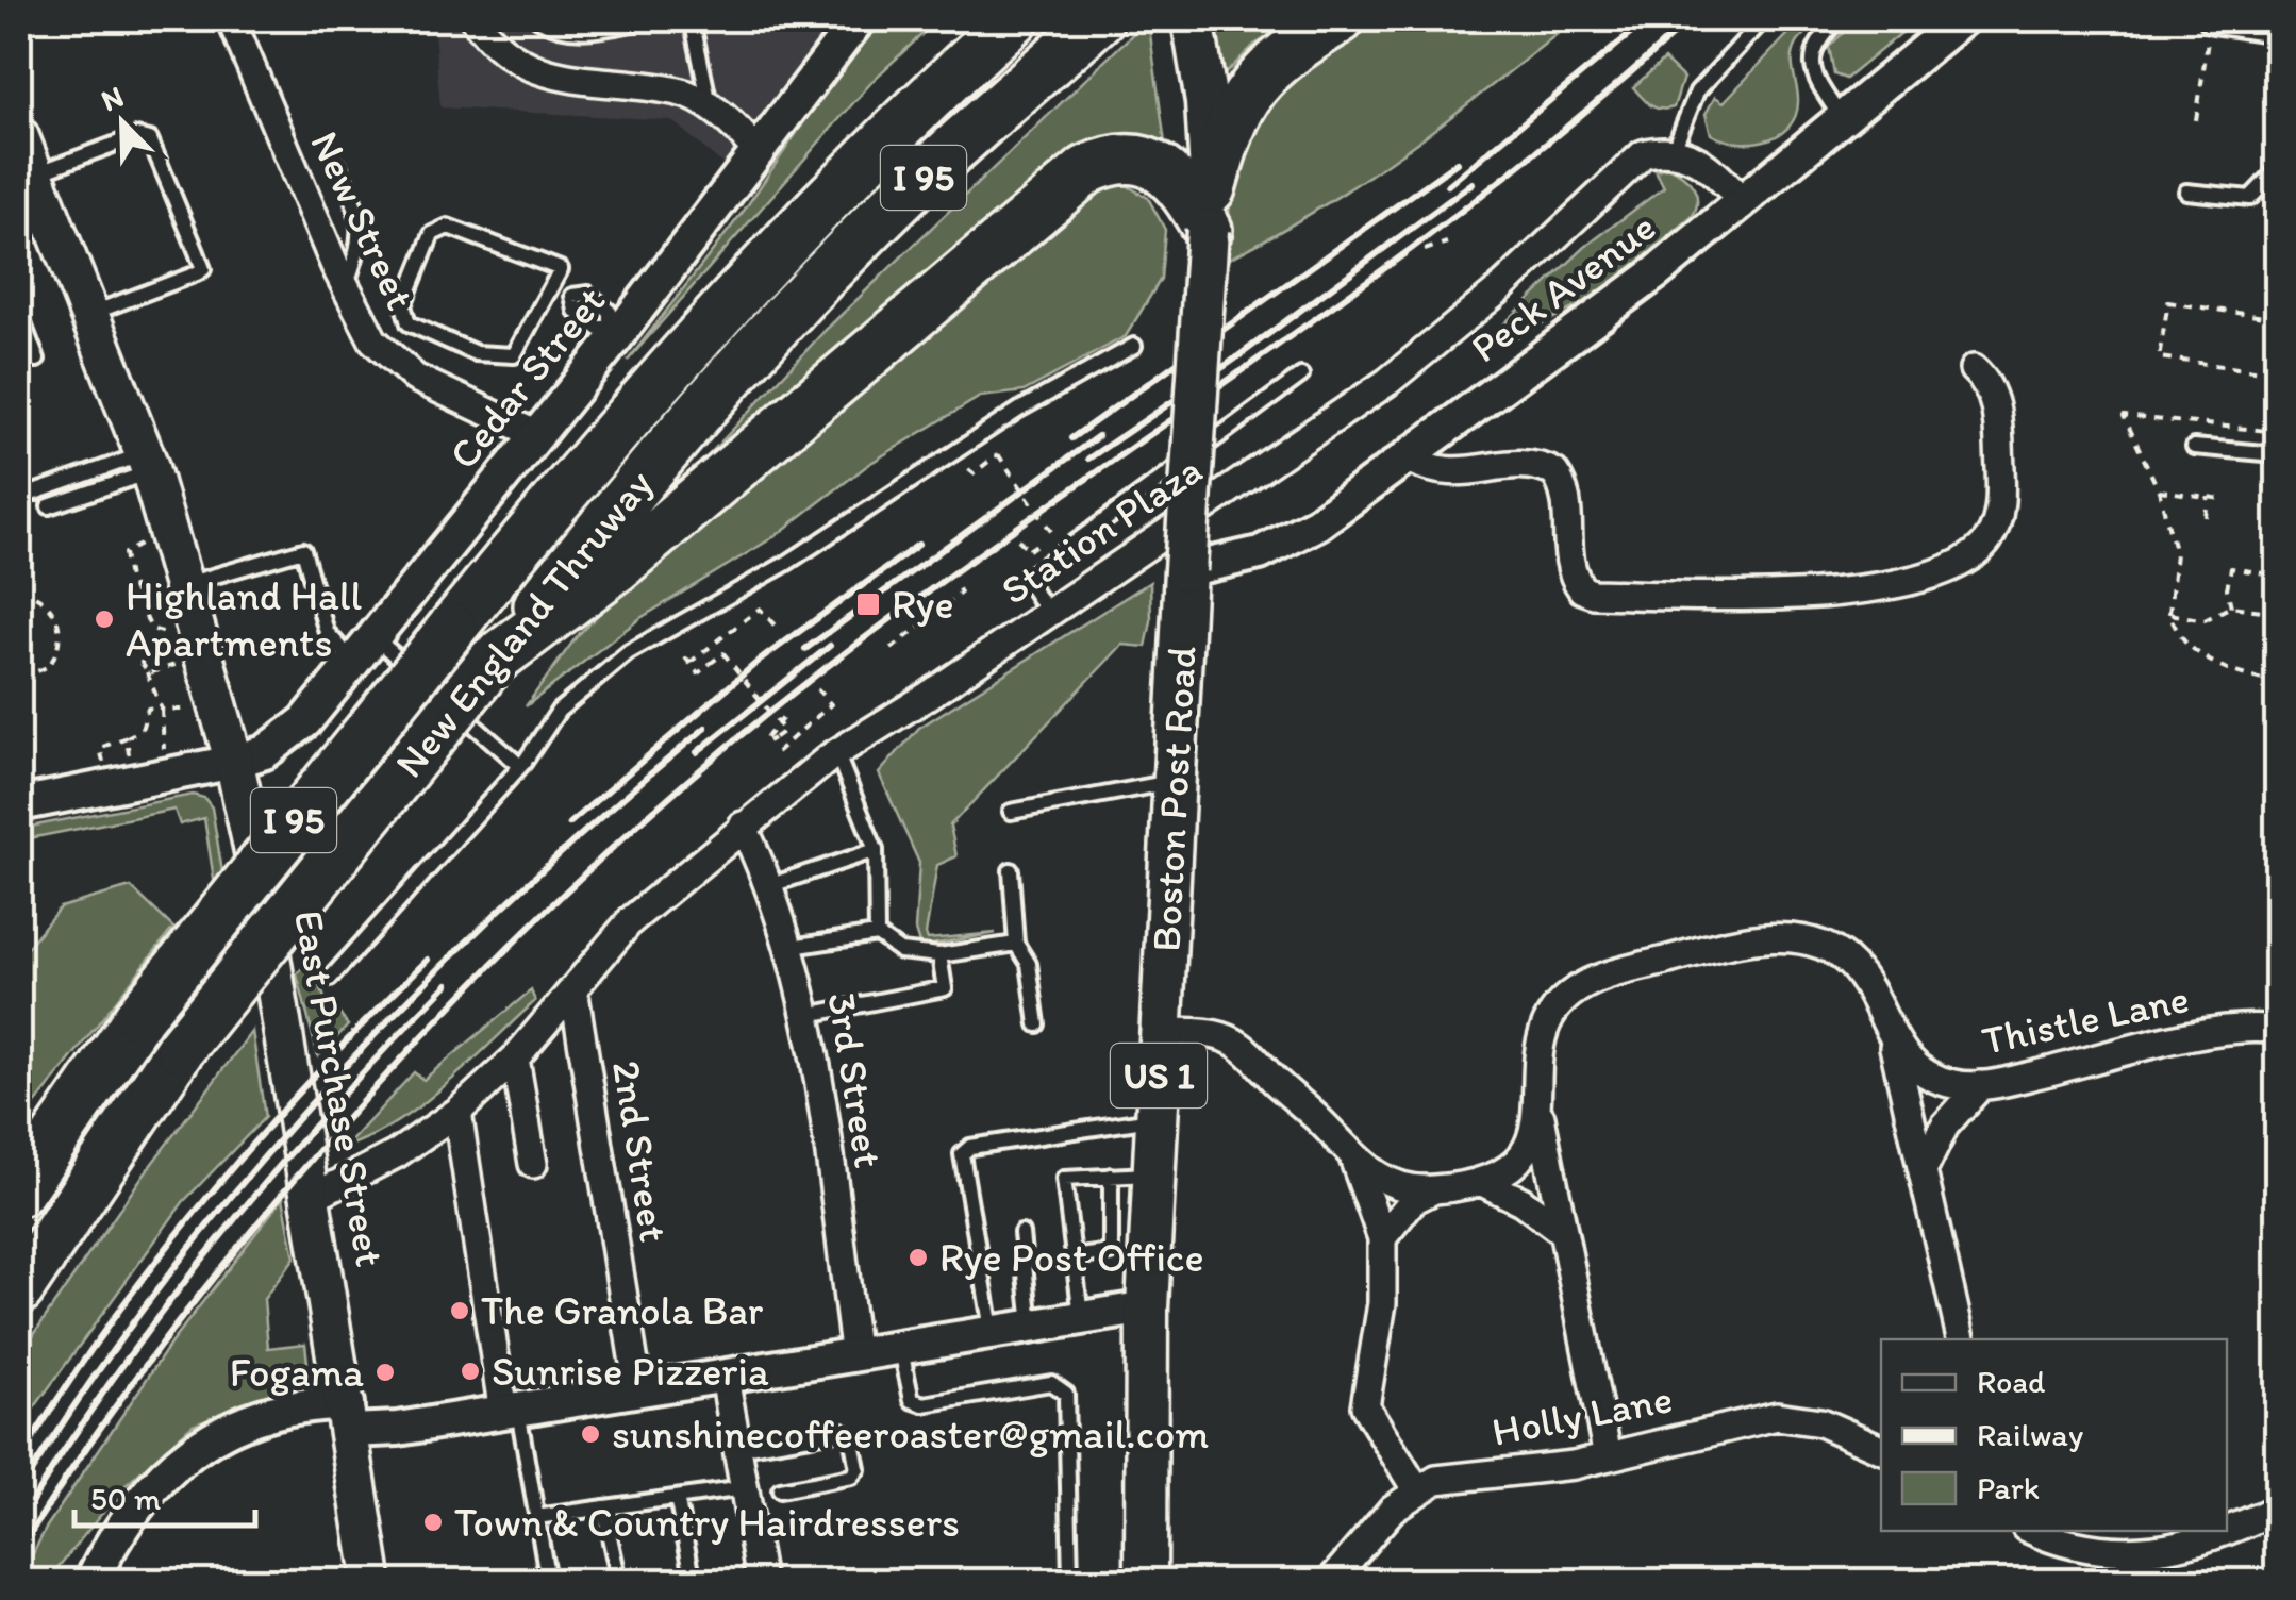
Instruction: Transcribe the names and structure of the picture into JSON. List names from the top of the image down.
{
  "streets": {
    "highway": ["I 95", "New England Thruway"],
    "main road": ["Boston Post Road", "US 1", "East Purchase Street"],
    "street": [
      "New Street",
      "Peck Avenue",
      "Cedar Street",
      "Station Plaza",
      "Thistle Lane",
      "3rd Street",
      "2nd Street",
      "Holly Lane"
    ]
  },
  "crossings": [
    ["New Street", "Cedar Street"],
    ["Peck Avenue", "Boston Post Road"],
    ["Cedar Street", "East Purchase Street"],
    ["Station Plaza", "3rd Street"],
    ["Station Plaza", "East Purchase Street"],
    ["Station Plaza", "2nd Street"],
    ["Boston Post Road", "Thistle Lane"]
  ],
  "places": {
    "transit": ["Rye"],
    "other": [
      "Highland Hall Apartments",
      "Rye Post Office",
      "The Granola Bar",
      "Sunrise Pizzeria",
      "Fogama",
      "sunshinecoffeeroaster@gmail.com",
      "Town & Country Hairdressers"
    ]
  },
  "legend": ["Road", "Railway", "Park"],
  "scale_bar": "50 m",
  "north": "top left"
}
